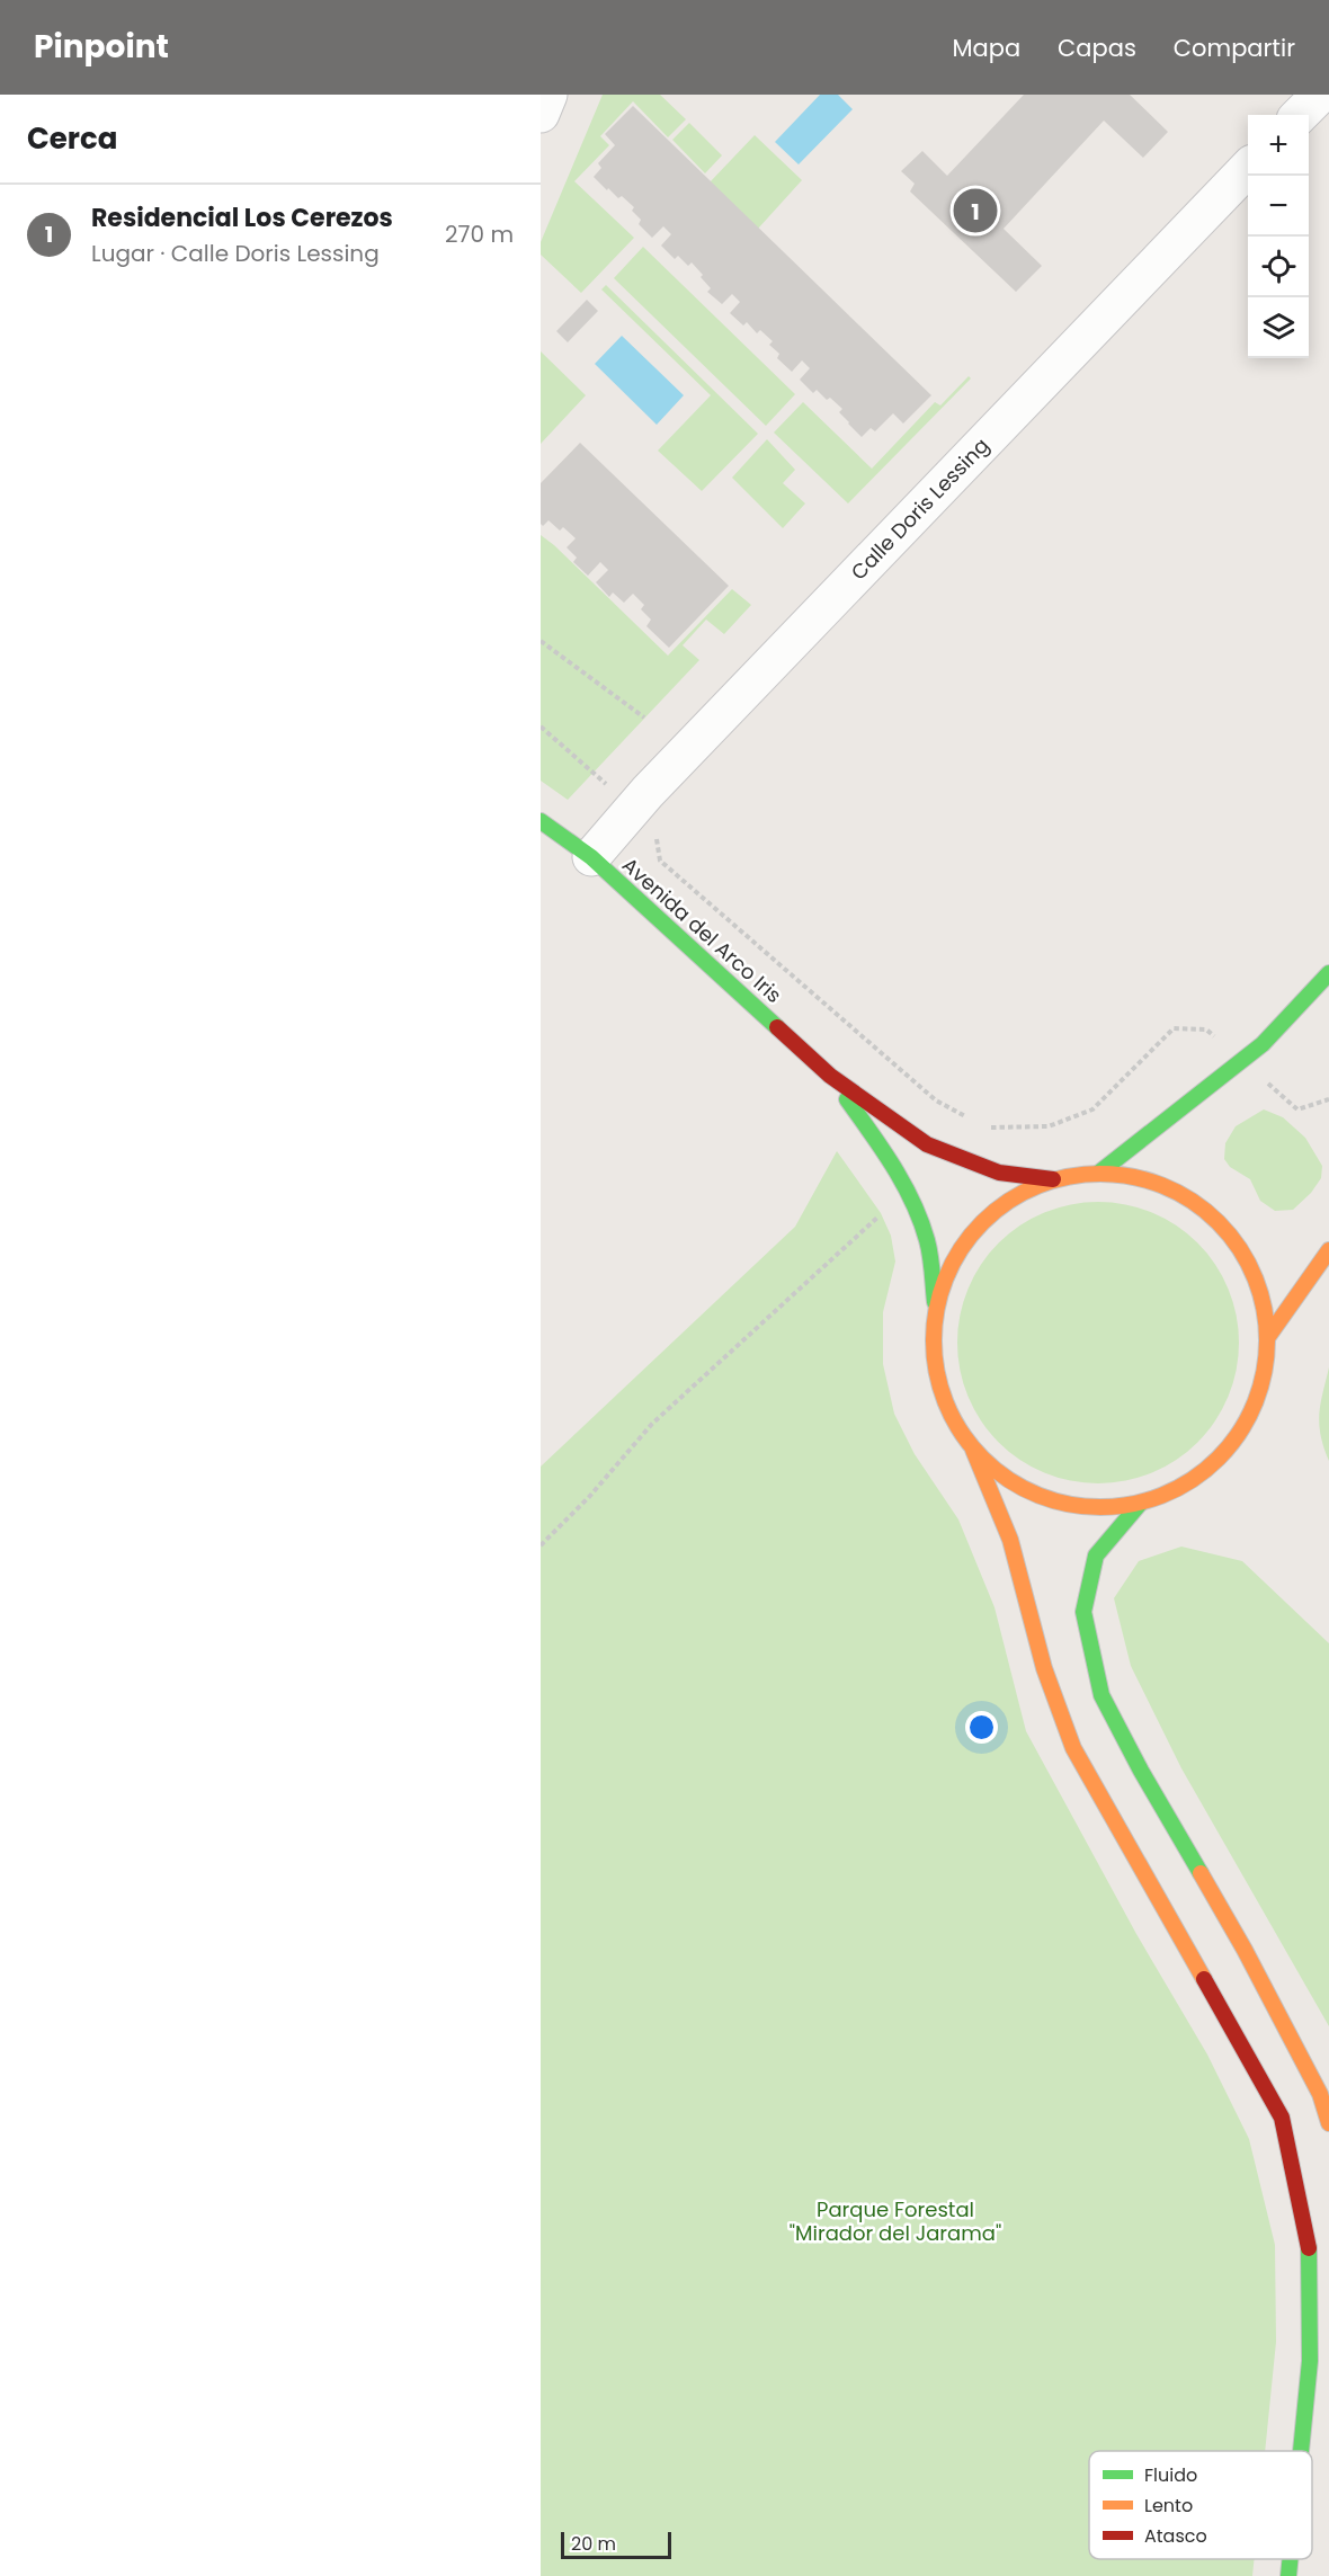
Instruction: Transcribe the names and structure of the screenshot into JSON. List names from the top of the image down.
{
  "streets": {
    "main road": ["Avenida del Arco Iris"],
    "street": ["Calle Doris Lessing"]
  },
  "crossings": [
    ["Calle Doris Lessing", "Avenida del Arco Iris"]
  ],
  "parks": ["Parque Forestal \"Mirador del Jarama\""],
  "legend": ["Fluido", "Lento", "Atasco"],
  "scale_bar": "20 m",
  "page": {
    "header": "Pinpoint",
    "nav": ["Mapa", "Capas", "Compartir"],
    "heading": "Cerca",
    "map_buttons": ["+", "−"],
    "list": [
      {
        "mark": "1",
        "name": "Residencial Los Cerezos",
        "note": "Lugar · Calle Doris Lessing",
        "value": "270 m"
      }
    ],
    "pins": "1",
    "scale": "20 m"
  }
}
